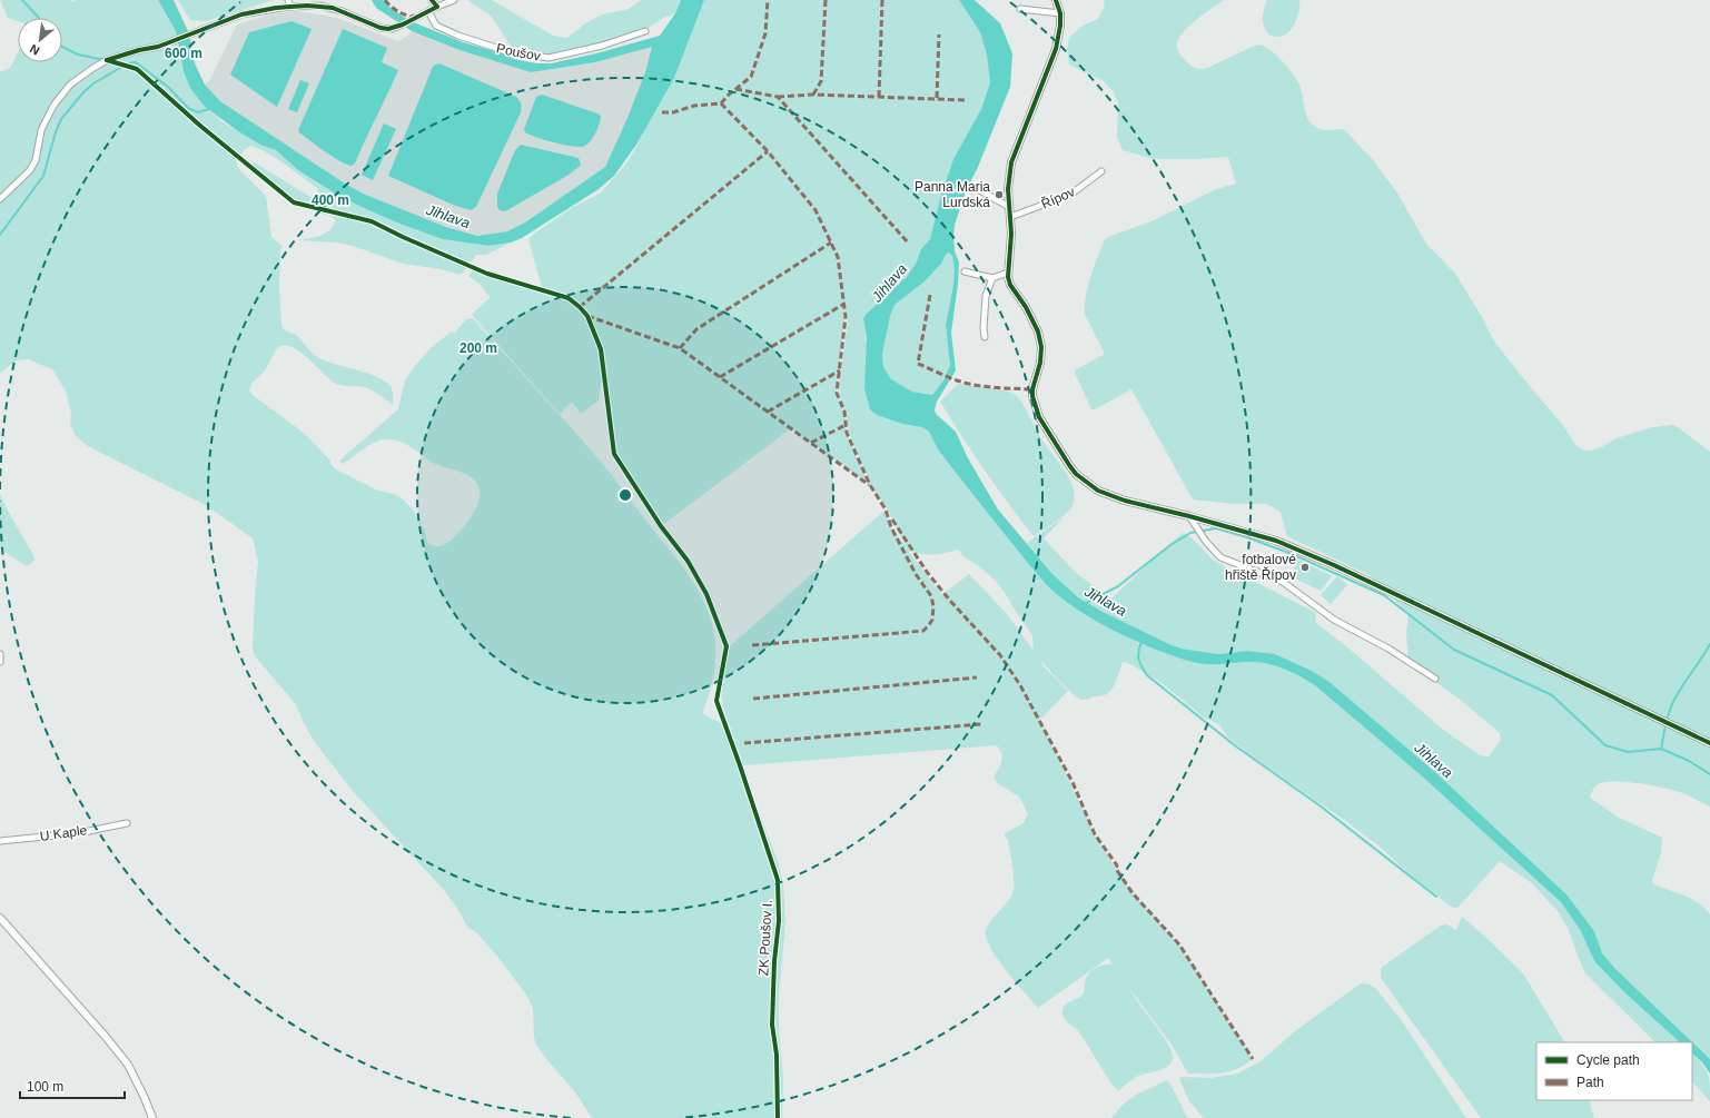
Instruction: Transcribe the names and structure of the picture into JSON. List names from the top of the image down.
{
  "streets": {
    "street": ["Poušov", "Řípov", "U Kaple"],
    "cycle path": ["ZK Poušov I."]
  },
  "water": ["Jihlava"],
  "places": ["Panna Maria Lurdská", "fotbalové hřiště Řípov"],
  "legend": ["Cycle path", "Path"],
  "scale_bar": "100 m",
  "north": "bottom left",
  "rings": ["600 m", "400 m", "200 m"]
}
